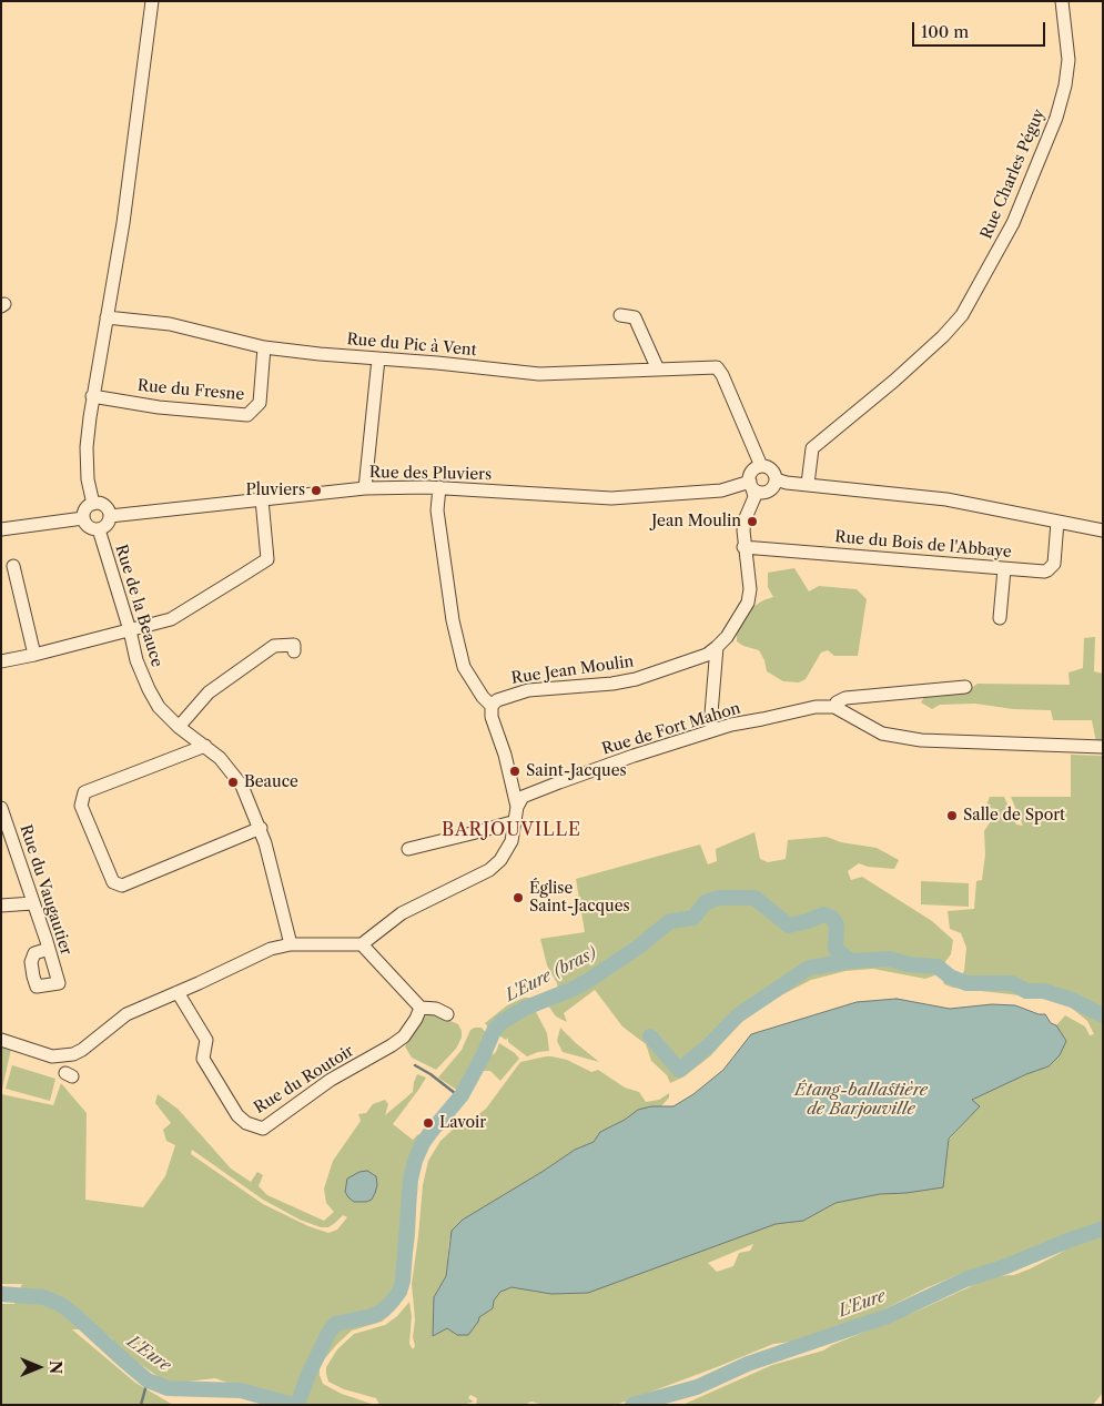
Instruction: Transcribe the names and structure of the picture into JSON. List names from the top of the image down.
{
  "streets": {
    "street": [
      "Rue Charles Péguy",
      "Rue du Pic à Vent",
      "Rue du Fresne",
      "Rue des Pluviers",
      "Rue du Bois de l'Abbaye",
      "Rue de la Beauce",
      "Rue Jean Moulin",
      "Rue de Fort Mahon",
      "Rue du Vaugautier",
      "Rue du Routoir"
    ]
  },
  "crossings": [
    ["Rue du Pic à Vent", "Rue du Fresne"],
    ["Rue du Pic à Vent", "Rue des Pluviers"],
    ["Rue du Pic à Vent", "Rue Jean Moulin"],
    ["Rue des Pluviers", "Rue de la Beauce"],
    ["Rue des Pluviers", "Rue Jean Moulin"],
    ["Rue du Bois de l'Abbaye", "Rue Jean Moulin"]
  ],
  "districts": ["BARJOUVILLE"],
  "water": ["L'Eure (bras)", "Étang-ballastière de Barjouville", "L'Eure"],
  "places": [
    "Pluviers",
    "Jean Moulin",
    "Saint-Jacques",
    "Beauce",
    "Salle de Sport",
    "Église Saint-Jacques",
    "Lavoir"
  ],
  "scale_bar": "100 m",
  "north": "right"
}
